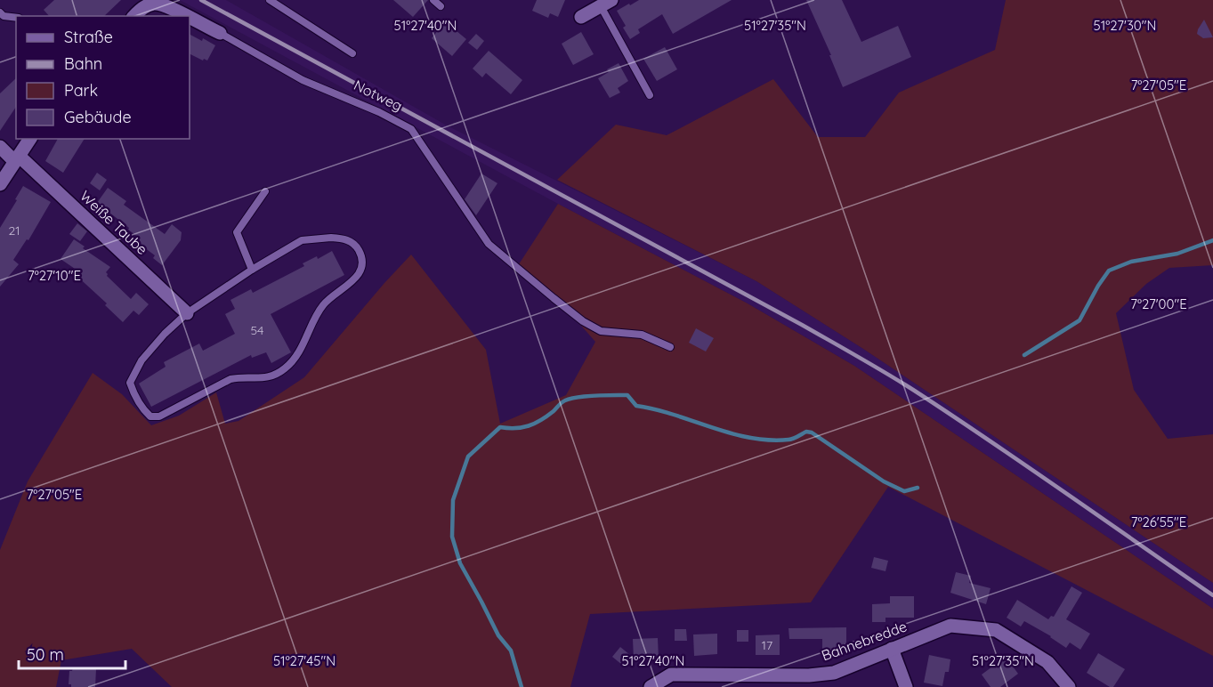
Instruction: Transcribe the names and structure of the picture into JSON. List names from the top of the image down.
{
  "streets": {
    "street": ["Notweg", "Weiße Taube", "Bahnebredde"]
  },
  "house_numbers": ["21", "54", "17"],
  "legend": [
    "Straße",
    "Bahn",
    "Park",
    "Gebäude"
  ],
  "scale_bar": "50 m",
  "coordinates": [
    "51°27'30\"N",
    "51°27'40\"N",
    "51°27'35\"N",
    "7°27'05\"E",
    "7°27'10\"E",
    "7°27'00\"E",
    "7°26'55\"E",
    "51°27'45\"N"
  ]
}
